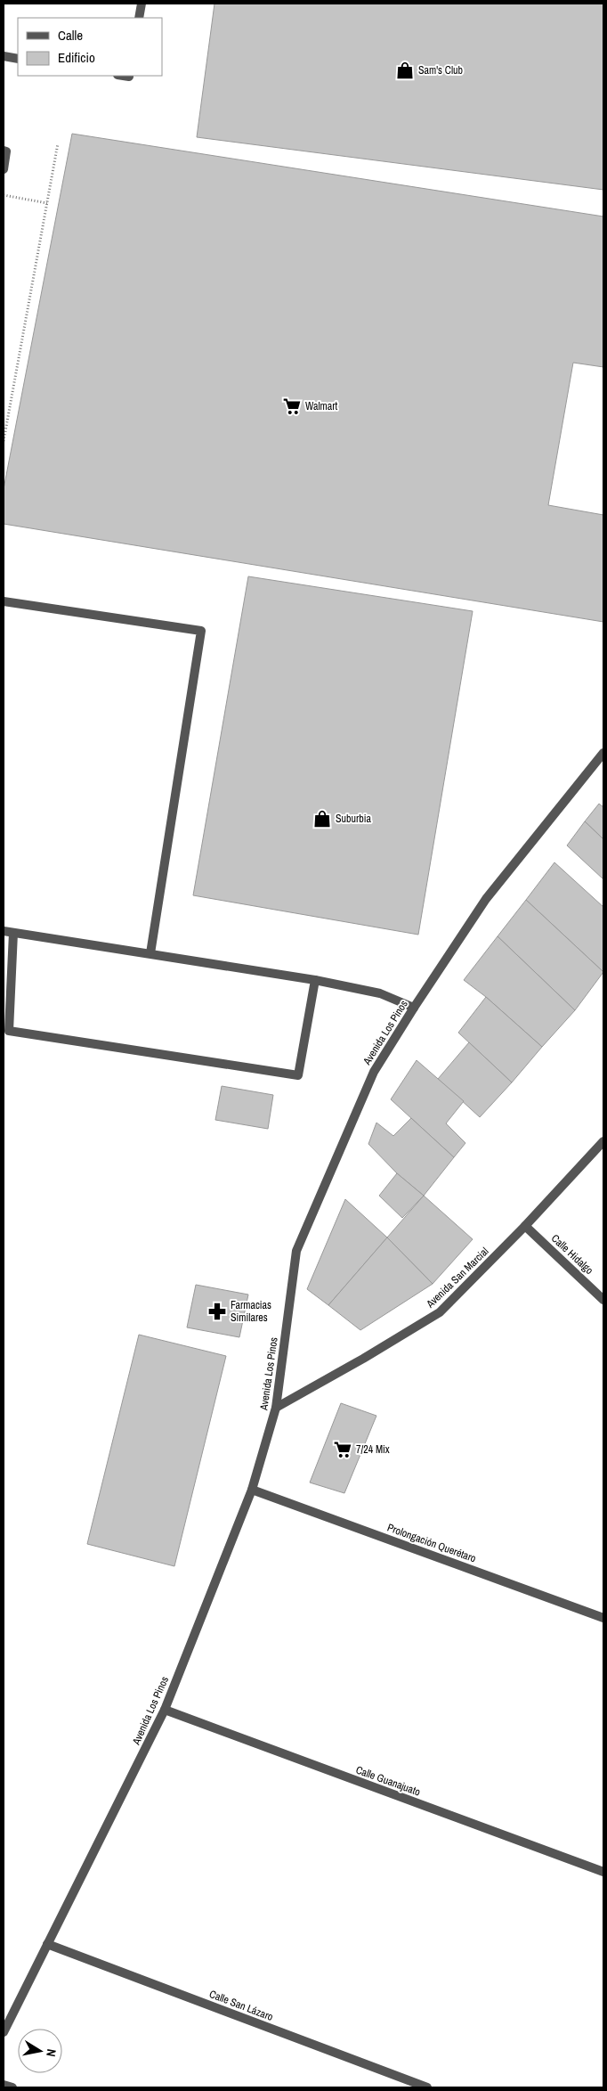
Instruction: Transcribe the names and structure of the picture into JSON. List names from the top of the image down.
{
  "streets": {
    "street": [
      "Avenida Los Pinos",
      "Calle Hidalgo",
      "Avenida San Marcial",
      "Prolongación Querétaro",
      "Calle Guanajuato",
      "Calle San Lázaro"
    ]
  },
  "crossings": [
    ["Avenida Los Pinos", "Avenida San Marcial"],
    ["Avenida Los Pinos", "Prolongación Querétaro"],
    ["Avenida Los Pinos", "Calle Guanajuato"],
    ["Avenida Los Pinos", "Calle San Lázaro"],
    ["Calle Hidalgo", "Avenida San Marcial"]
  ],
  "places": {
    "shop": ["Sam's Club", "Suburbia"],
    "supermarket": ["Walmart", "7/24 Mix"],
    "pharmacy": ["Farmacias Similares"]
  },
  "legend": ["Calle", "Edificio"],
  "north": "right"
}
